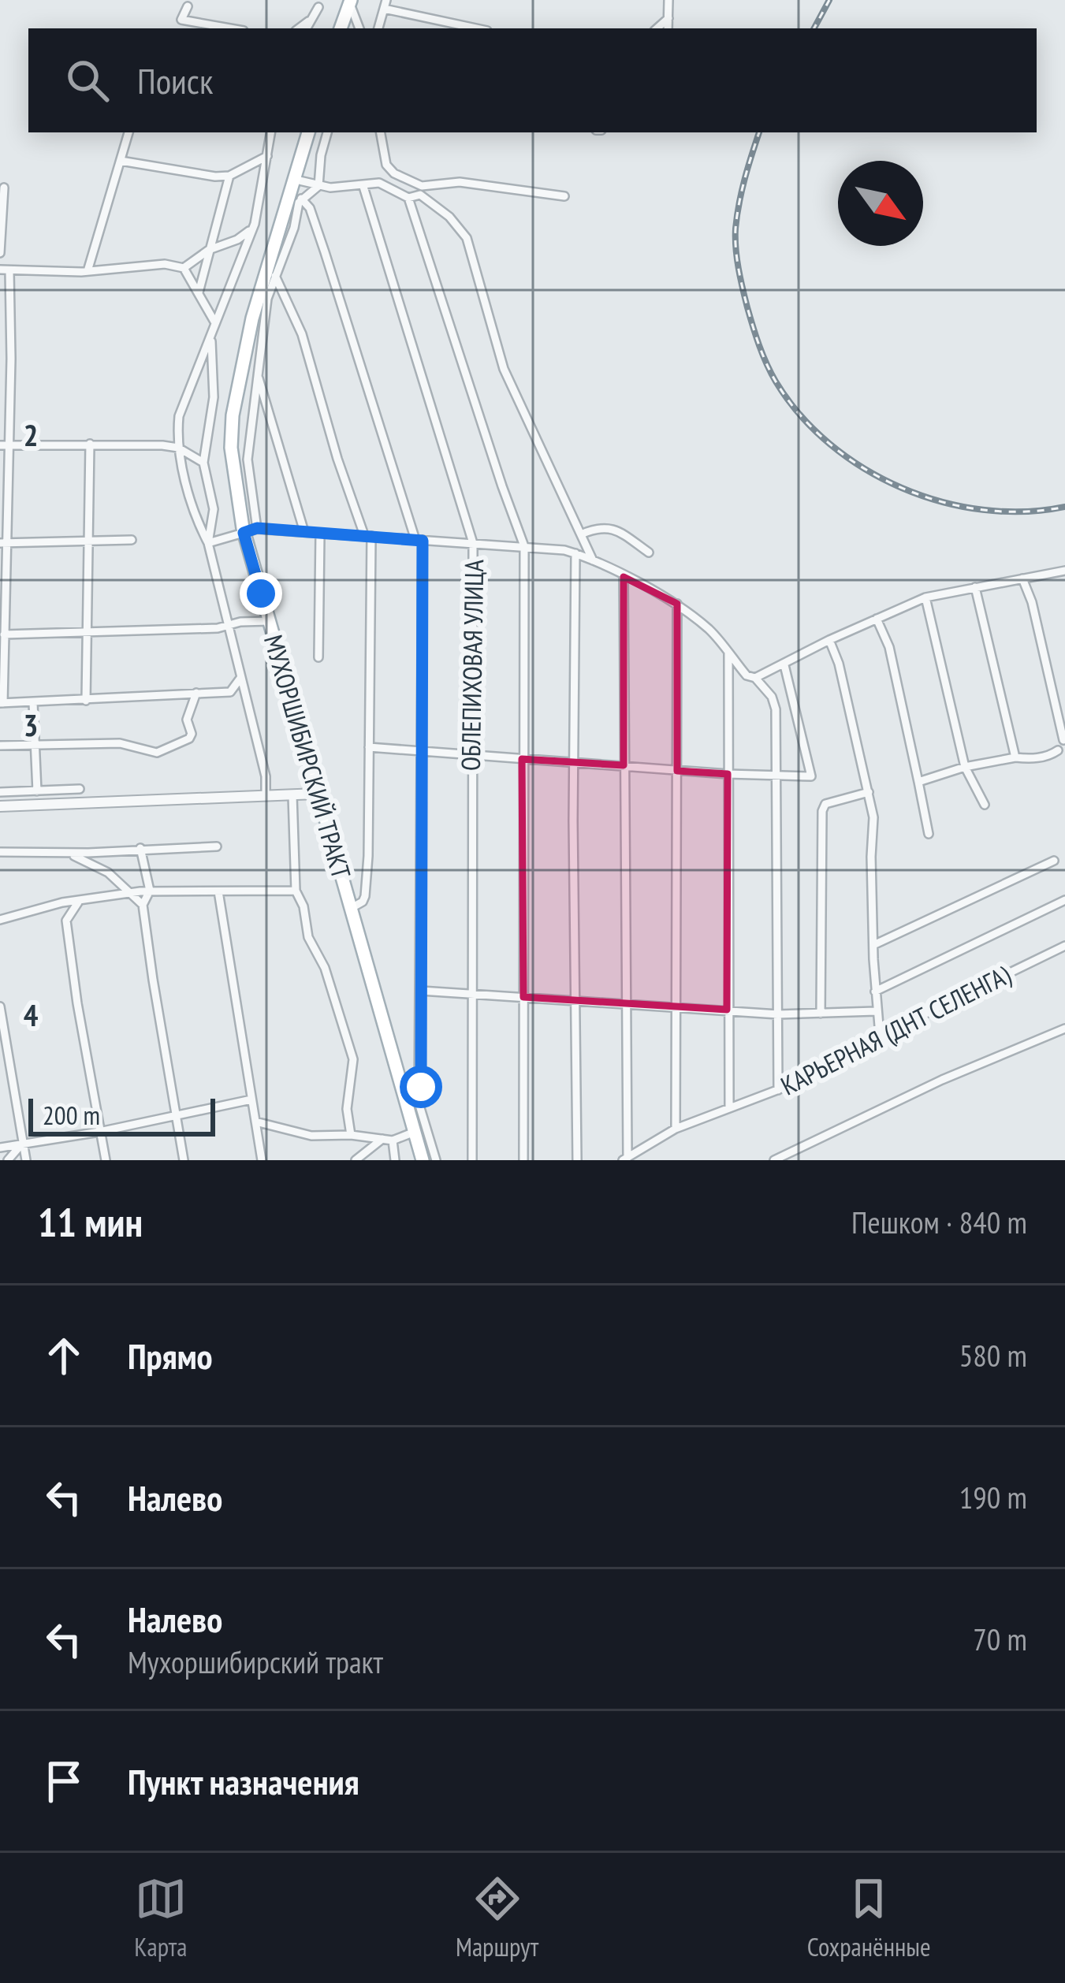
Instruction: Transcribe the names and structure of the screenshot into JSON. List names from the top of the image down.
{
  "streets": {
    "main road": ["МУХОРШИБИРСКИЙ ТРАКТ"],
    "street": ["ОБЛЕПИХОВАЯ УЛИЦА", "КАРЬЕРНАЯ (ДНТ СЕЛЕНГА)"]
  },
  "scale_bar": "200 m",
  "north": "bottom right",
  "page": {
    "search": "Поиск",
    "scale": "200 m",
    "heading": ["11 мин", "Пешком · 840 m"],
    "list": [
      ["Прямо", "580 m"],
      ["Налево", "190 m"],
      ["Налево", "Мухоршибирский тракт", "70 m"],
      "Пункт назначения"
    ],
    "nav": ["Карта", "Маршрут", "Сохранённые"]
  },
  "grid": {
    "rows": ["2", "3", "4"]
  }
}
